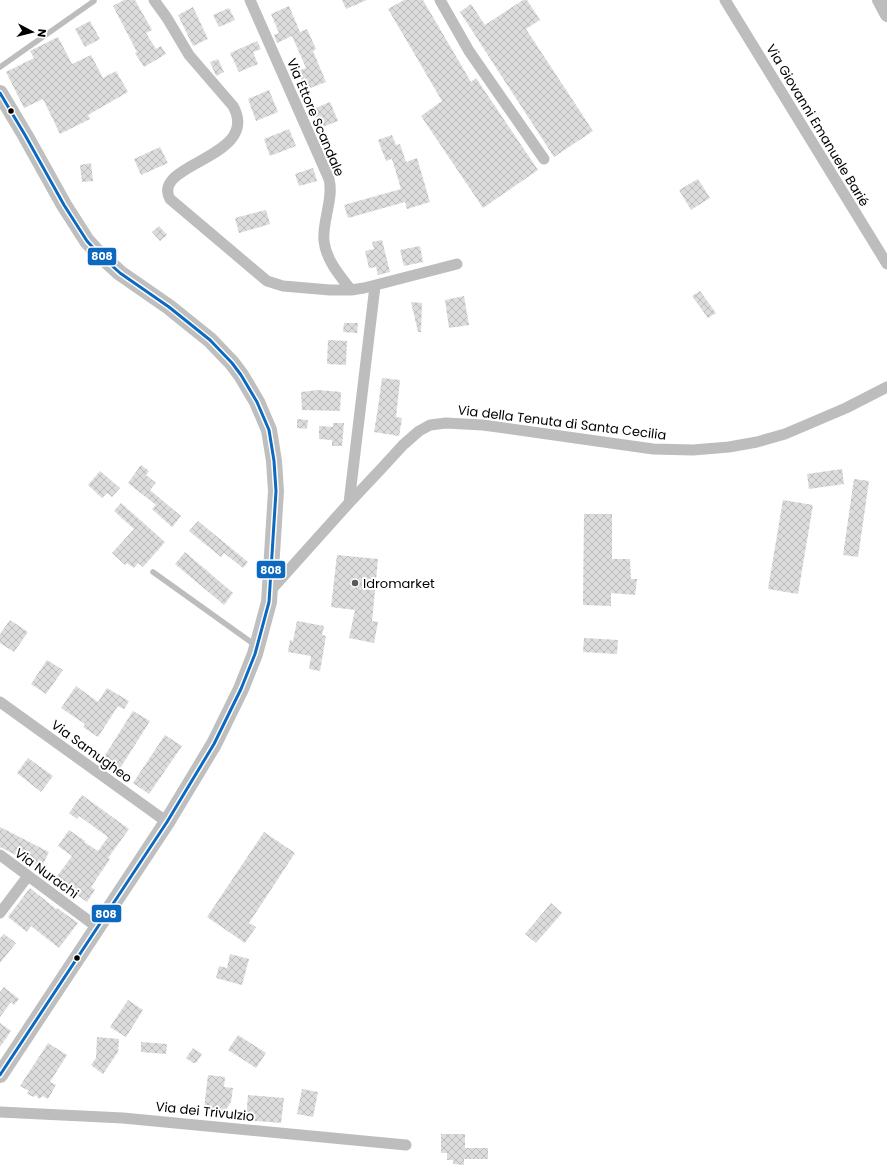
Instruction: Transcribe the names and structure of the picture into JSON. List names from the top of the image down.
{
  "streets": {
    "street": [
      "Via Ettore Scandale",
      "Via Giovanni Emanuele Barié",
      "Via della Tenuta di Santa Cecilia",
      "Via Samugheo",
      "Via Nurachi",
      "Via dei Trivulzio"
    ]
  },
  "places": ["Idromarket"],
  "lines": ["transit line 808"],
  "north": "right"
}
